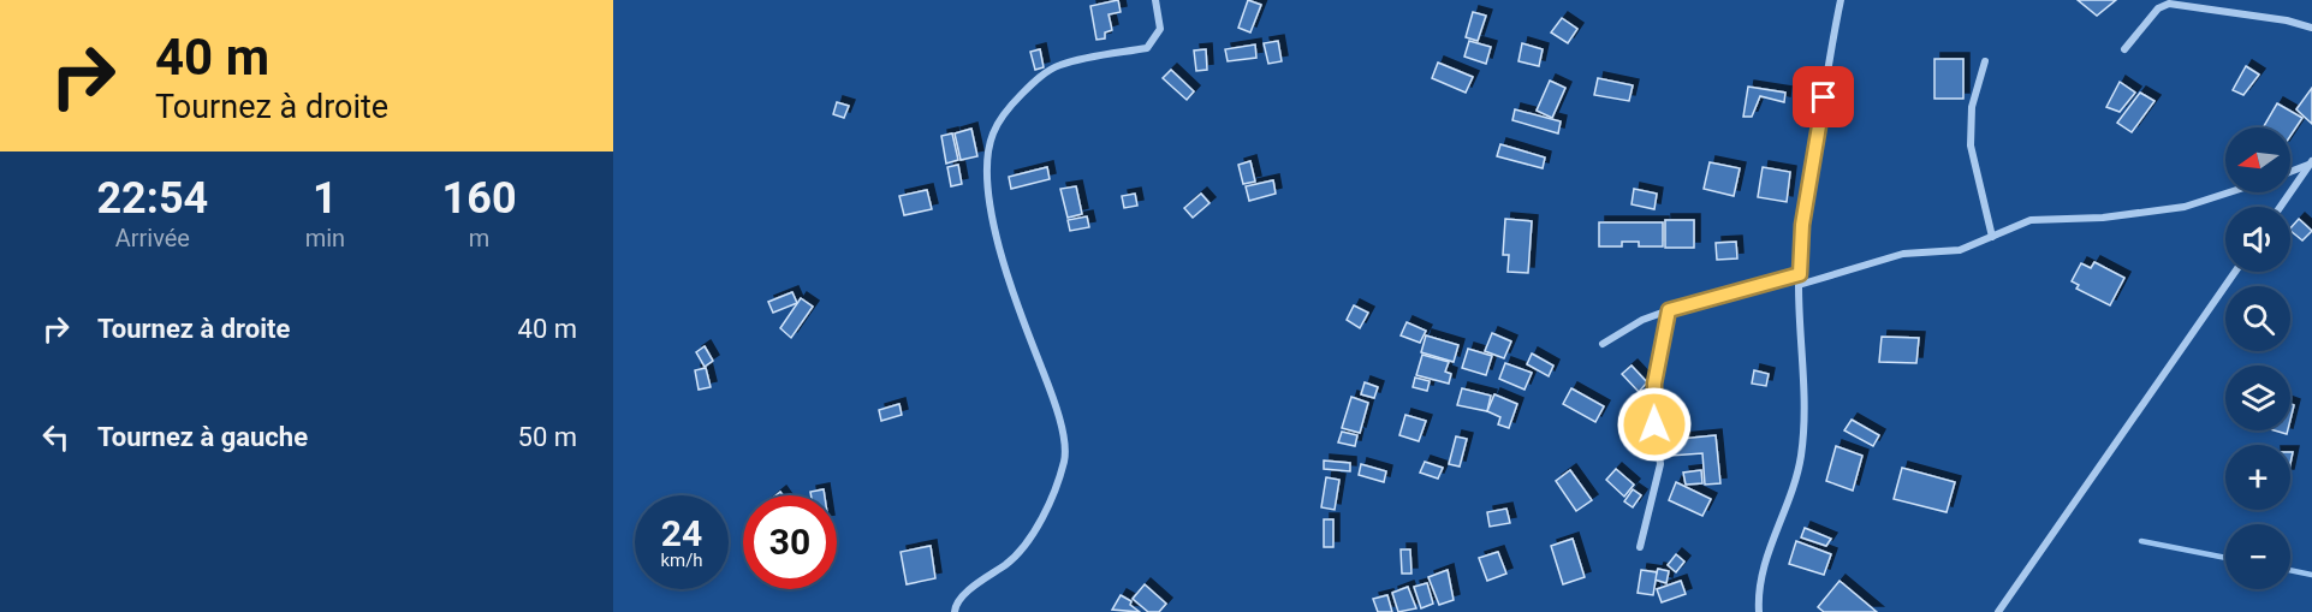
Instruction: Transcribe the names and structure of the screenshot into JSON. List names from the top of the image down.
{
  "north": "left",
  "page": {
    "turn": ["40 m", "Tournez à droite"],
    "map_buttons": ["+", "−"],
    "eta": [
      "22:54",
      "Arrivée",
      "1",
      "min",
      "160",
      "m"
    ],
    "list": [
      {
        "name": "Tournez à droite",
        "value": "40 m"
      },
      {
        "name": "Tournez à gauche",
        "value": "50 m"
      }
    ],
    "speed": "24 km/h",
    "limit": "30"
  }
}
